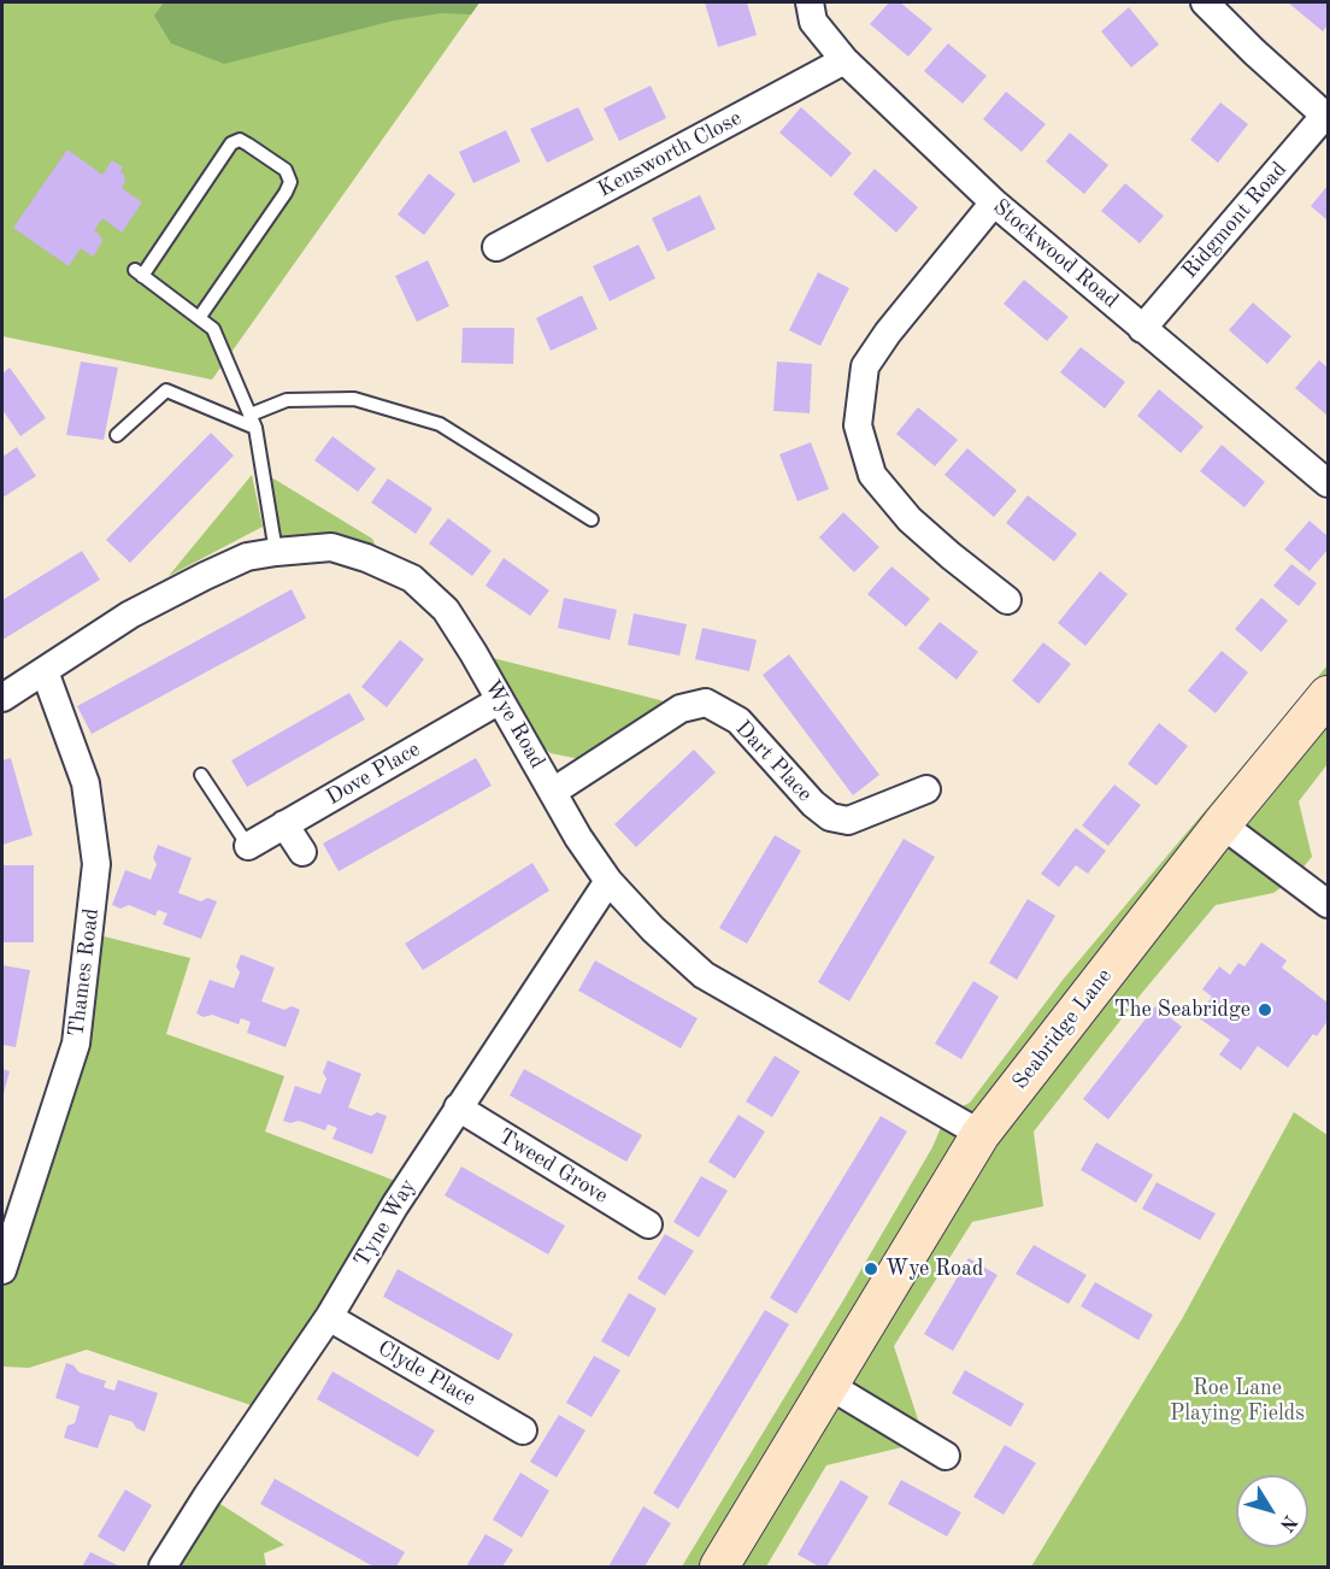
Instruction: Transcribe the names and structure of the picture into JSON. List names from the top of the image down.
{
  "streets": {
    "street": [
      "Kensworth Close",
      "Ridgmont Road",
      "Stockwood Road",
      "Wye Road",
      "Dart Place",
      "Dove Place",
      "Thames Road",
      "Seabridge Lane",
      "Tweed Grove",
      "Tyne Way",
      "Clyde Place"
    ]
  },
  "crossings": [
    ["Kensworth Close", "Stockwood Road"],
    ["Ridgmont Road", "Stockwood Road"],
    ["Wye Road", "Dart Place"],
    ["Wye Road", "Dove Place"],
    ["Wye Road", "Thames Road"],
    ["Wye Road", "Seabridge Lane"],
    ["Wye Road", "Tyne Way"],
    ["Tweed Grove", "Tyne Way"],
    ["Tyne Way", "Clyde Place"]
  ],
  "parks": ["Roe Lane Playing Fields"],
  "places": ["The Seabridge", "Wye Road"],
  "north": "bottom right"
}
